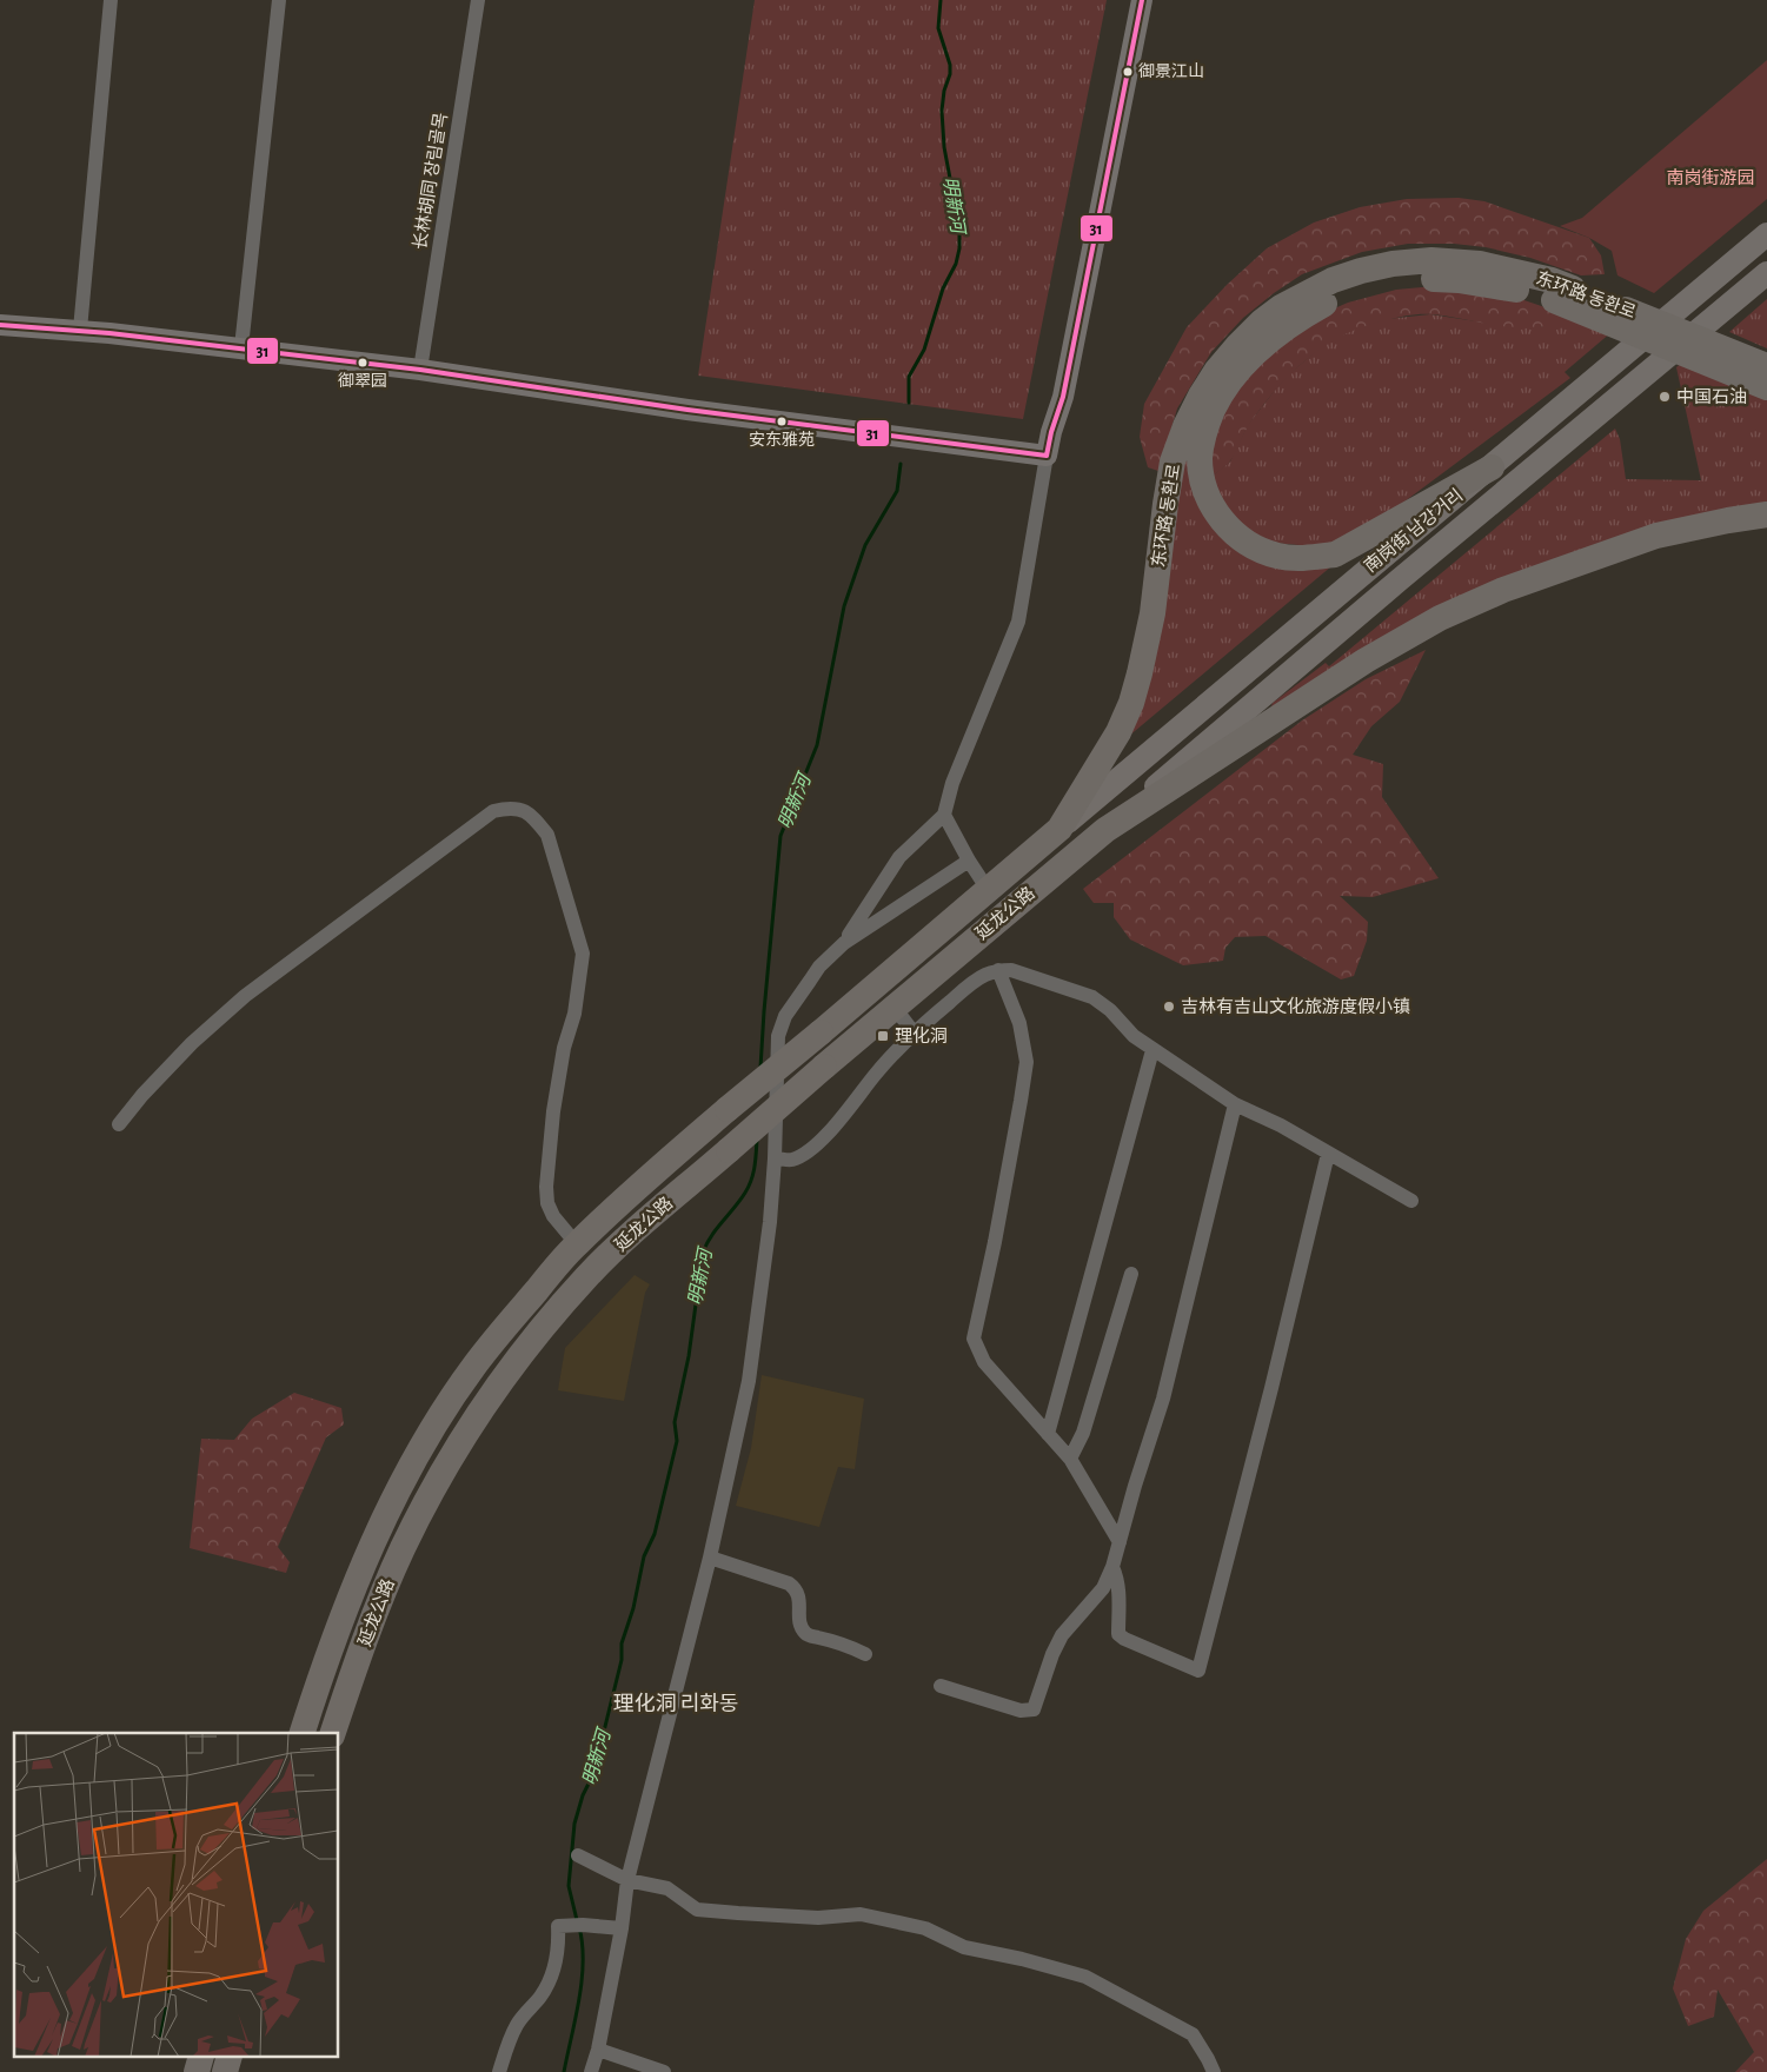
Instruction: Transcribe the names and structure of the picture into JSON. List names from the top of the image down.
{
  "streets": {
    "highway": ["东环路 동환로", "延龙公路"],
    "main road": ["南岗街 남강거리"],
    "street": ["长林胡同 장림골목"]
  },
  "crossings": [
    ["东环路 동환로", "南岗街 남강거리"],
    ["东环路 동환로", "延龙公路"],
    ["南岗街 남강거리", "延龙公路"]
  ],
  "districts": ["理化洞 리화동"],
  "water": ["明新河"],
  "parks": ["南岗街游园"],
  "places": {
    "other": [
      "御景江山",
      "御翠园",
      "中国石油",
      "安东雅苑",
      "吉林有吉山文化旅游度假小镇"
    ],
    "transit": ["理化洞"]
  },
  "lines": ["transit line 31"]
}
